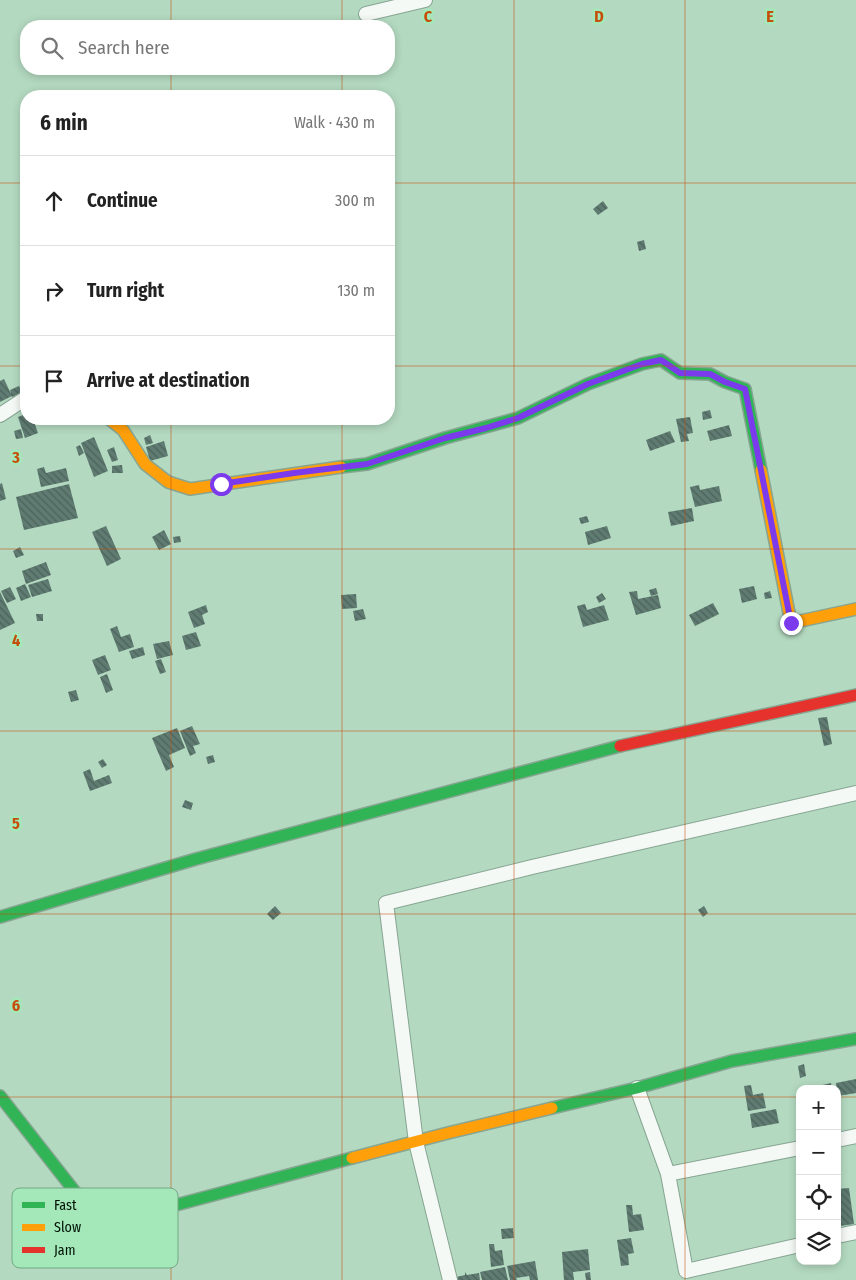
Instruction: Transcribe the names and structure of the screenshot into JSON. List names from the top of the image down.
{
  "legend": ["Fast", "Slow", "Jam"],
  "page": {
    "search": "Search here",
    "heading": ["6 min", "Walk · 430 m"],
    "list": [
      ["Continue", "300 m"],
      ["Turn right", "130 m"],
      "Arrive at destination"
    ],
    "map_buttons": ["+", "−"]
  },
  "grid": {
    "columns": ["C", "D", "E"],
    "rows": [
      "3",
      "4",
      "5",
      "6"
    ]
  }
}
